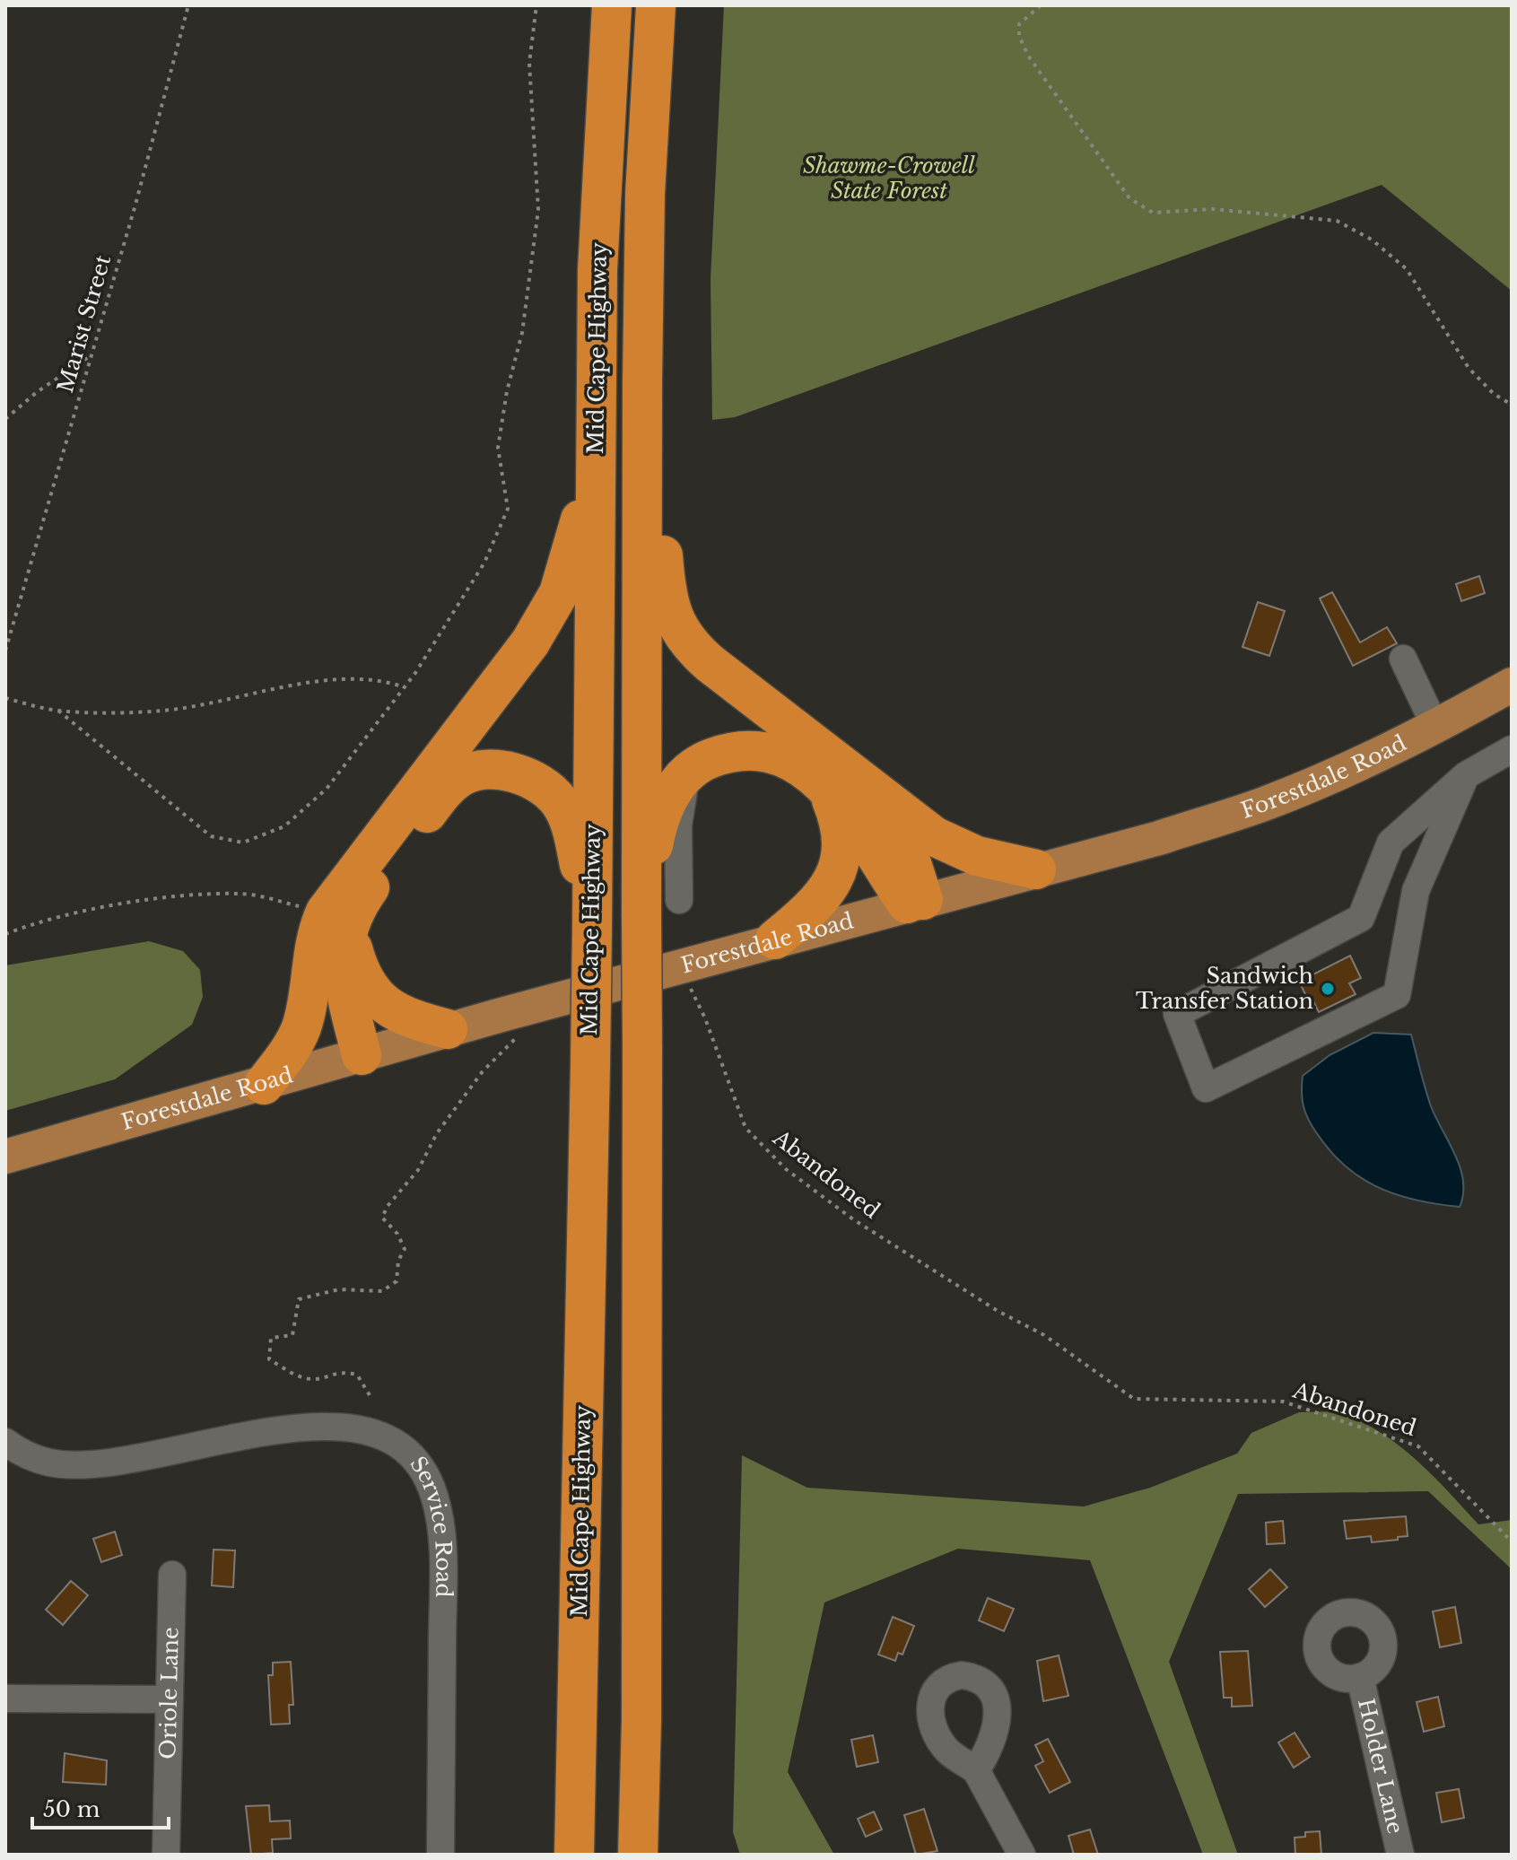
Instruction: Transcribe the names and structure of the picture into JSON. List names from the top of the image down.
{
  "streets": {
    "highway": ["Mid Cape Highway"],
    "main road": ["Forestdale Road"],
    "street": ["Service Road", "Oriole Lane", "Holder Lane"],
    "path": ["Marist Street", "Abandoned"]
  },
  "parks": ["Shawme-Crowell State Forest"],
  "places": ["Sandwich Transfer Station"],
  "scale_bar": "50 m"
}
